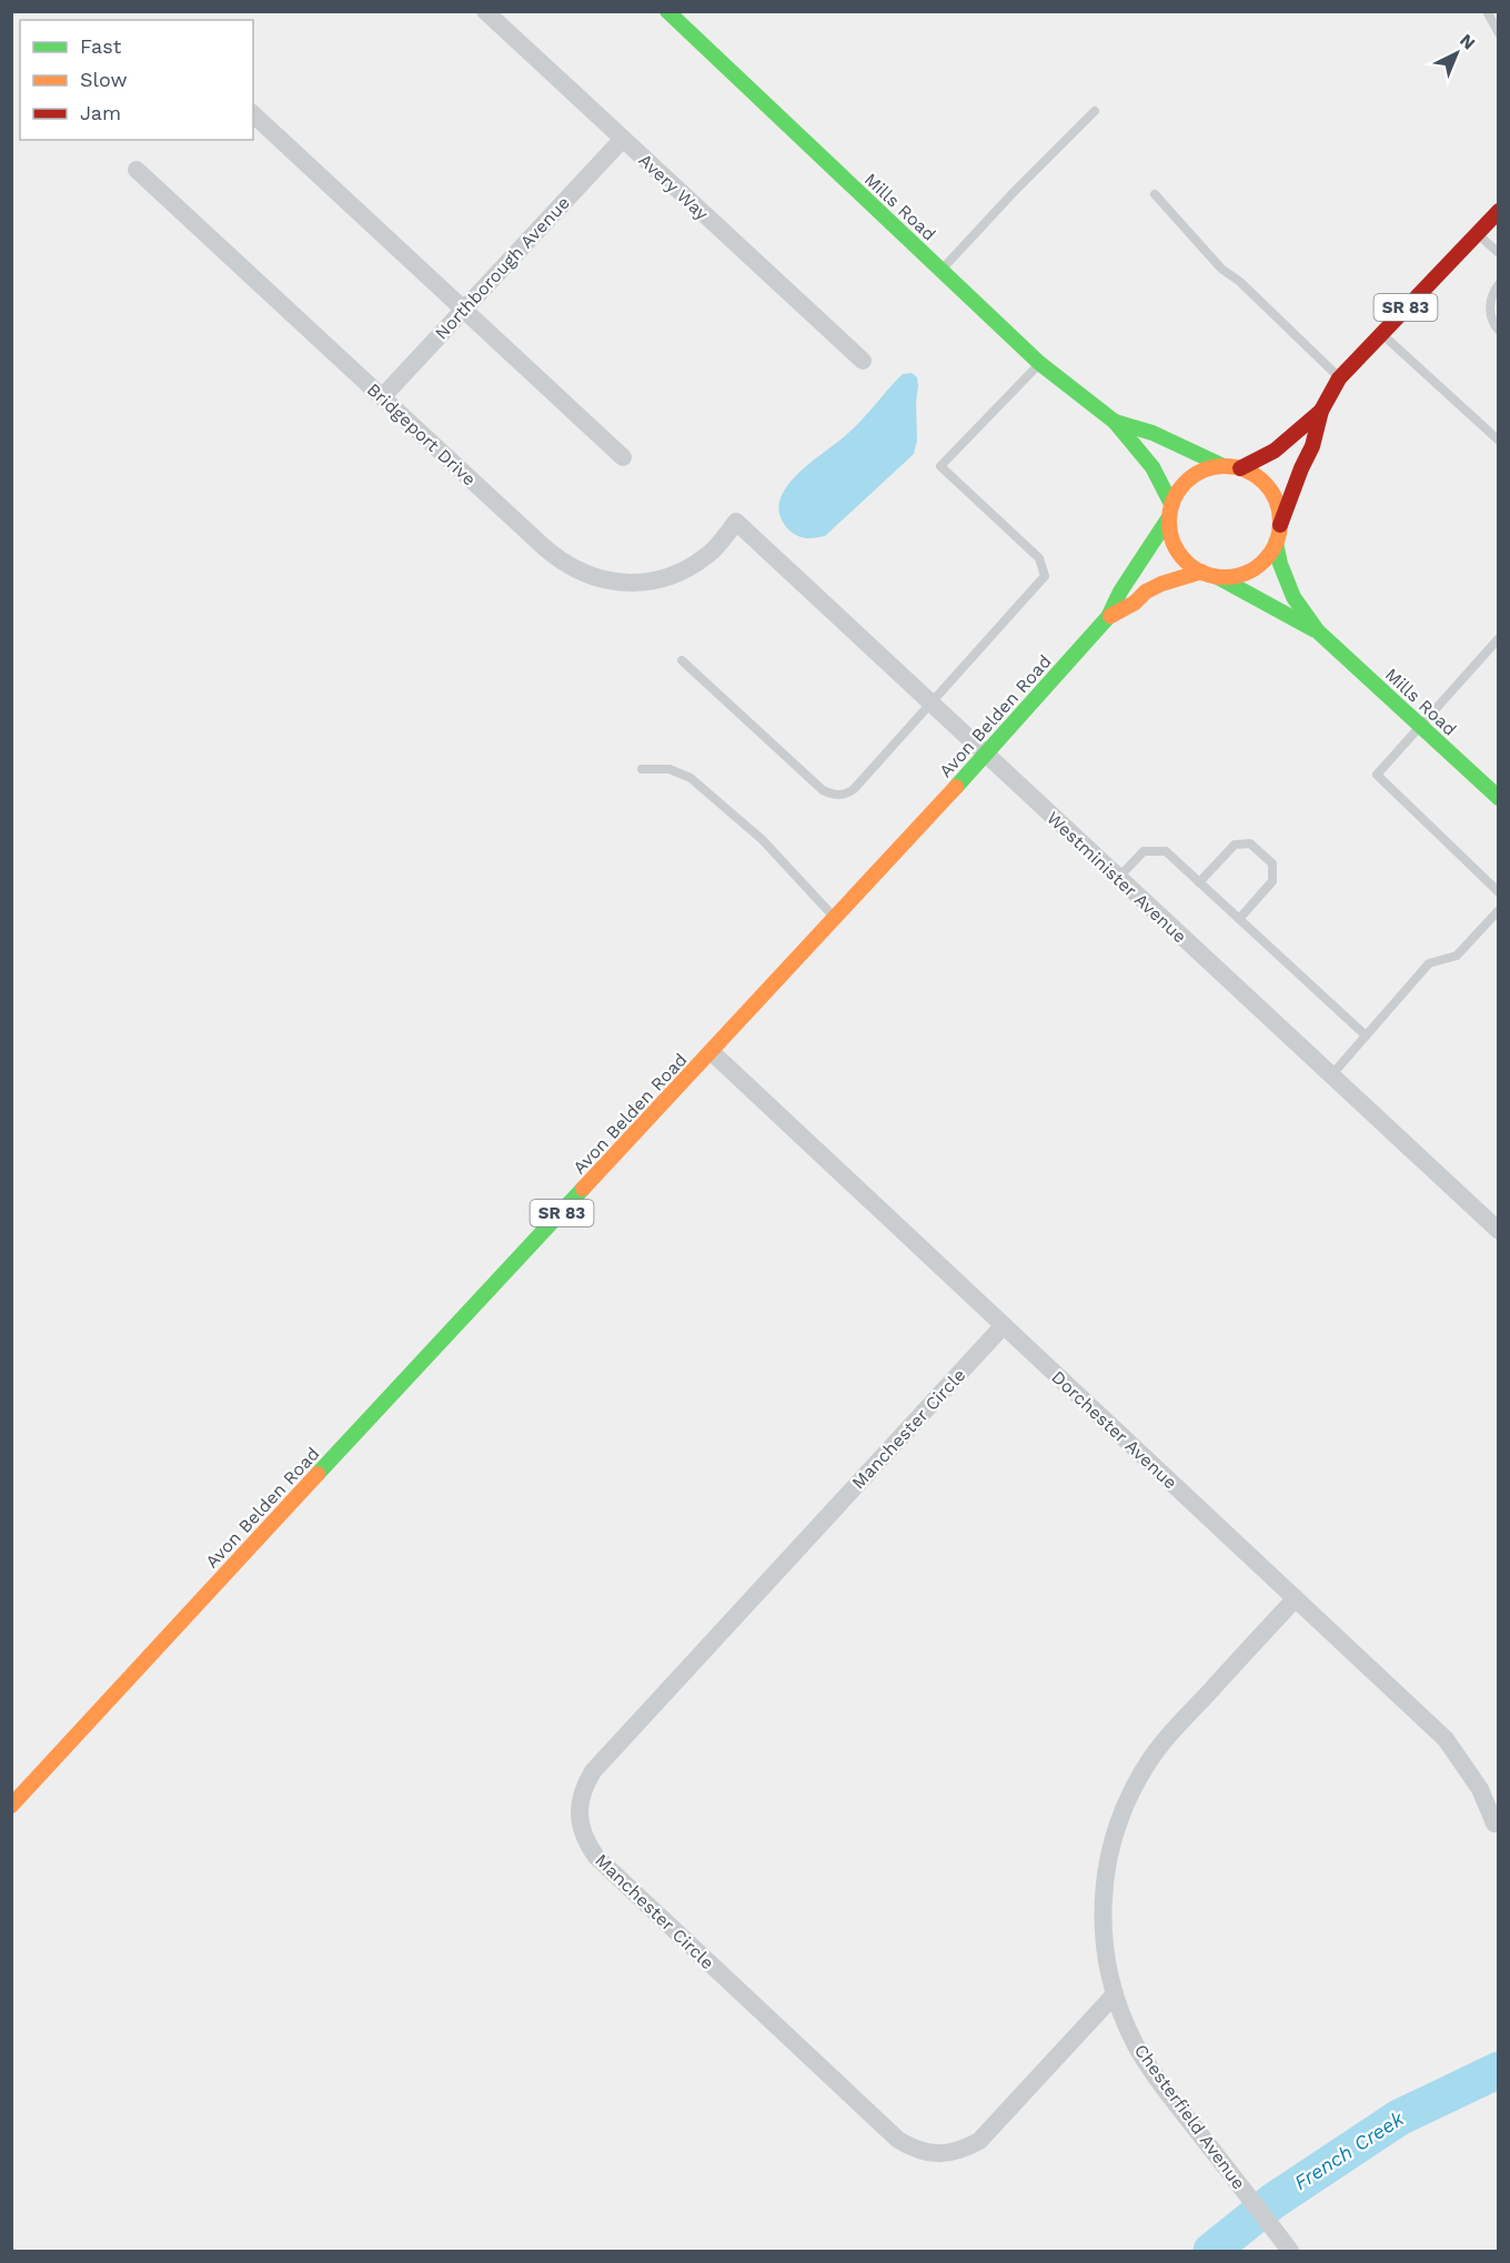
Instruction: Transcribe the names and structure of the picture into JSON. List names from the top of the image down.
{
  "streets": {
    "main road": ["Mills Road", "SR 83", "Avon Belden Road"],
    "street": [
      "Avery Way",
      "Northborough Avenue",
      "Bridgeport Drive",
      "Westminister Avenue",
      "Manchester Circle",
      "Dorchester Avenue",
      "Chesterfield Avenue"
    ]
  },
  "crossings": [
    ["Avery Way", "Northborough Avenue"],
    ["Mills Road", "SR 83"],
    ["Mills Road", "Avon Belden Road"],
    ["Northborough Avenue", "Bridgeport Drive"],
    ["SR 83", "Avon Belden Road"],
    ["Bridgeport Drive", "Westminister Avenue"],
    ["Avon Belden Road", "Westminister Avenue"],
    ["Avon Belden Road", "Dorchester Avenue"],
    ["Manchester Circle", "Dorchester Avenue"],
    ["Manchester Circle", "Chesterfield Avenue"],
    ["Dorchester Avenue", "Chesterfield Avenue"]
  ],
  "water": ["French Creek"],
  "legend": ["Fast", "Slow", "Jam"],
  "north": "top right"
}
